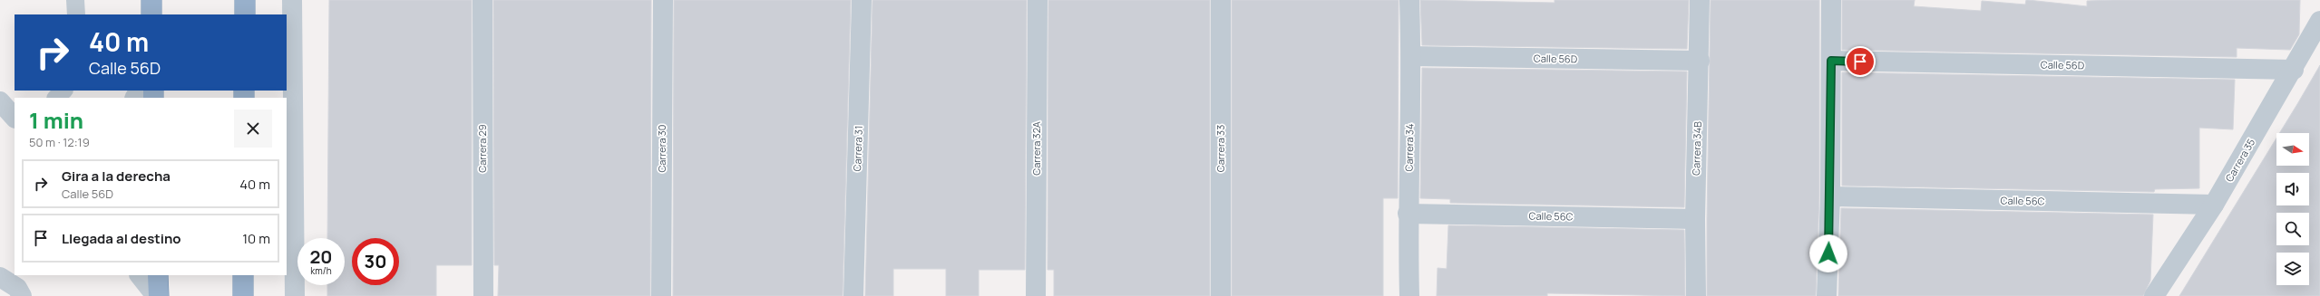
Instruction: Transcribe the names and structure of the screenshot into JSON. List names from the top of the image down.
{
  "streets": {
    "street": [
      "Calle 56D",
      "Carrera 34",
      "Carrera 29",
      "Carrera 30",
      "Carrera 31",
      "Carrera 32A",
      "Carrera 33",
      "Carrera 34B",
      "Carrera 35",
      "Calle 56C"
    ]
  },
  "crossings": [
    ["Calle 56D", "Carrera 34"],
    ["Calle 56D", "Carrera 34B"],
    ["Calle 56D", "Carrera 35"],
    ["Carrera 34", "Calle 56C"],
    ["Carrera 34B", "Calle 56C"],
    ["Carrera 35", "Calle 56C"]
  ],
  "north": "right",
  "page": {
    "turn": ["40 m", "Calle 56D"],
    "heading": ["1 min", "50 m · 12:19"],
    "list": [
      {
        "name": "Gira a la derecha",
        "note": "Calle 56D",
        "value": "40 m"
      },
      {
        "name": "Llegada al destino",
        "value": "10 m"
      }
    ],
    "speed": "20 km/h",
    "limit": "30"
  }
}
